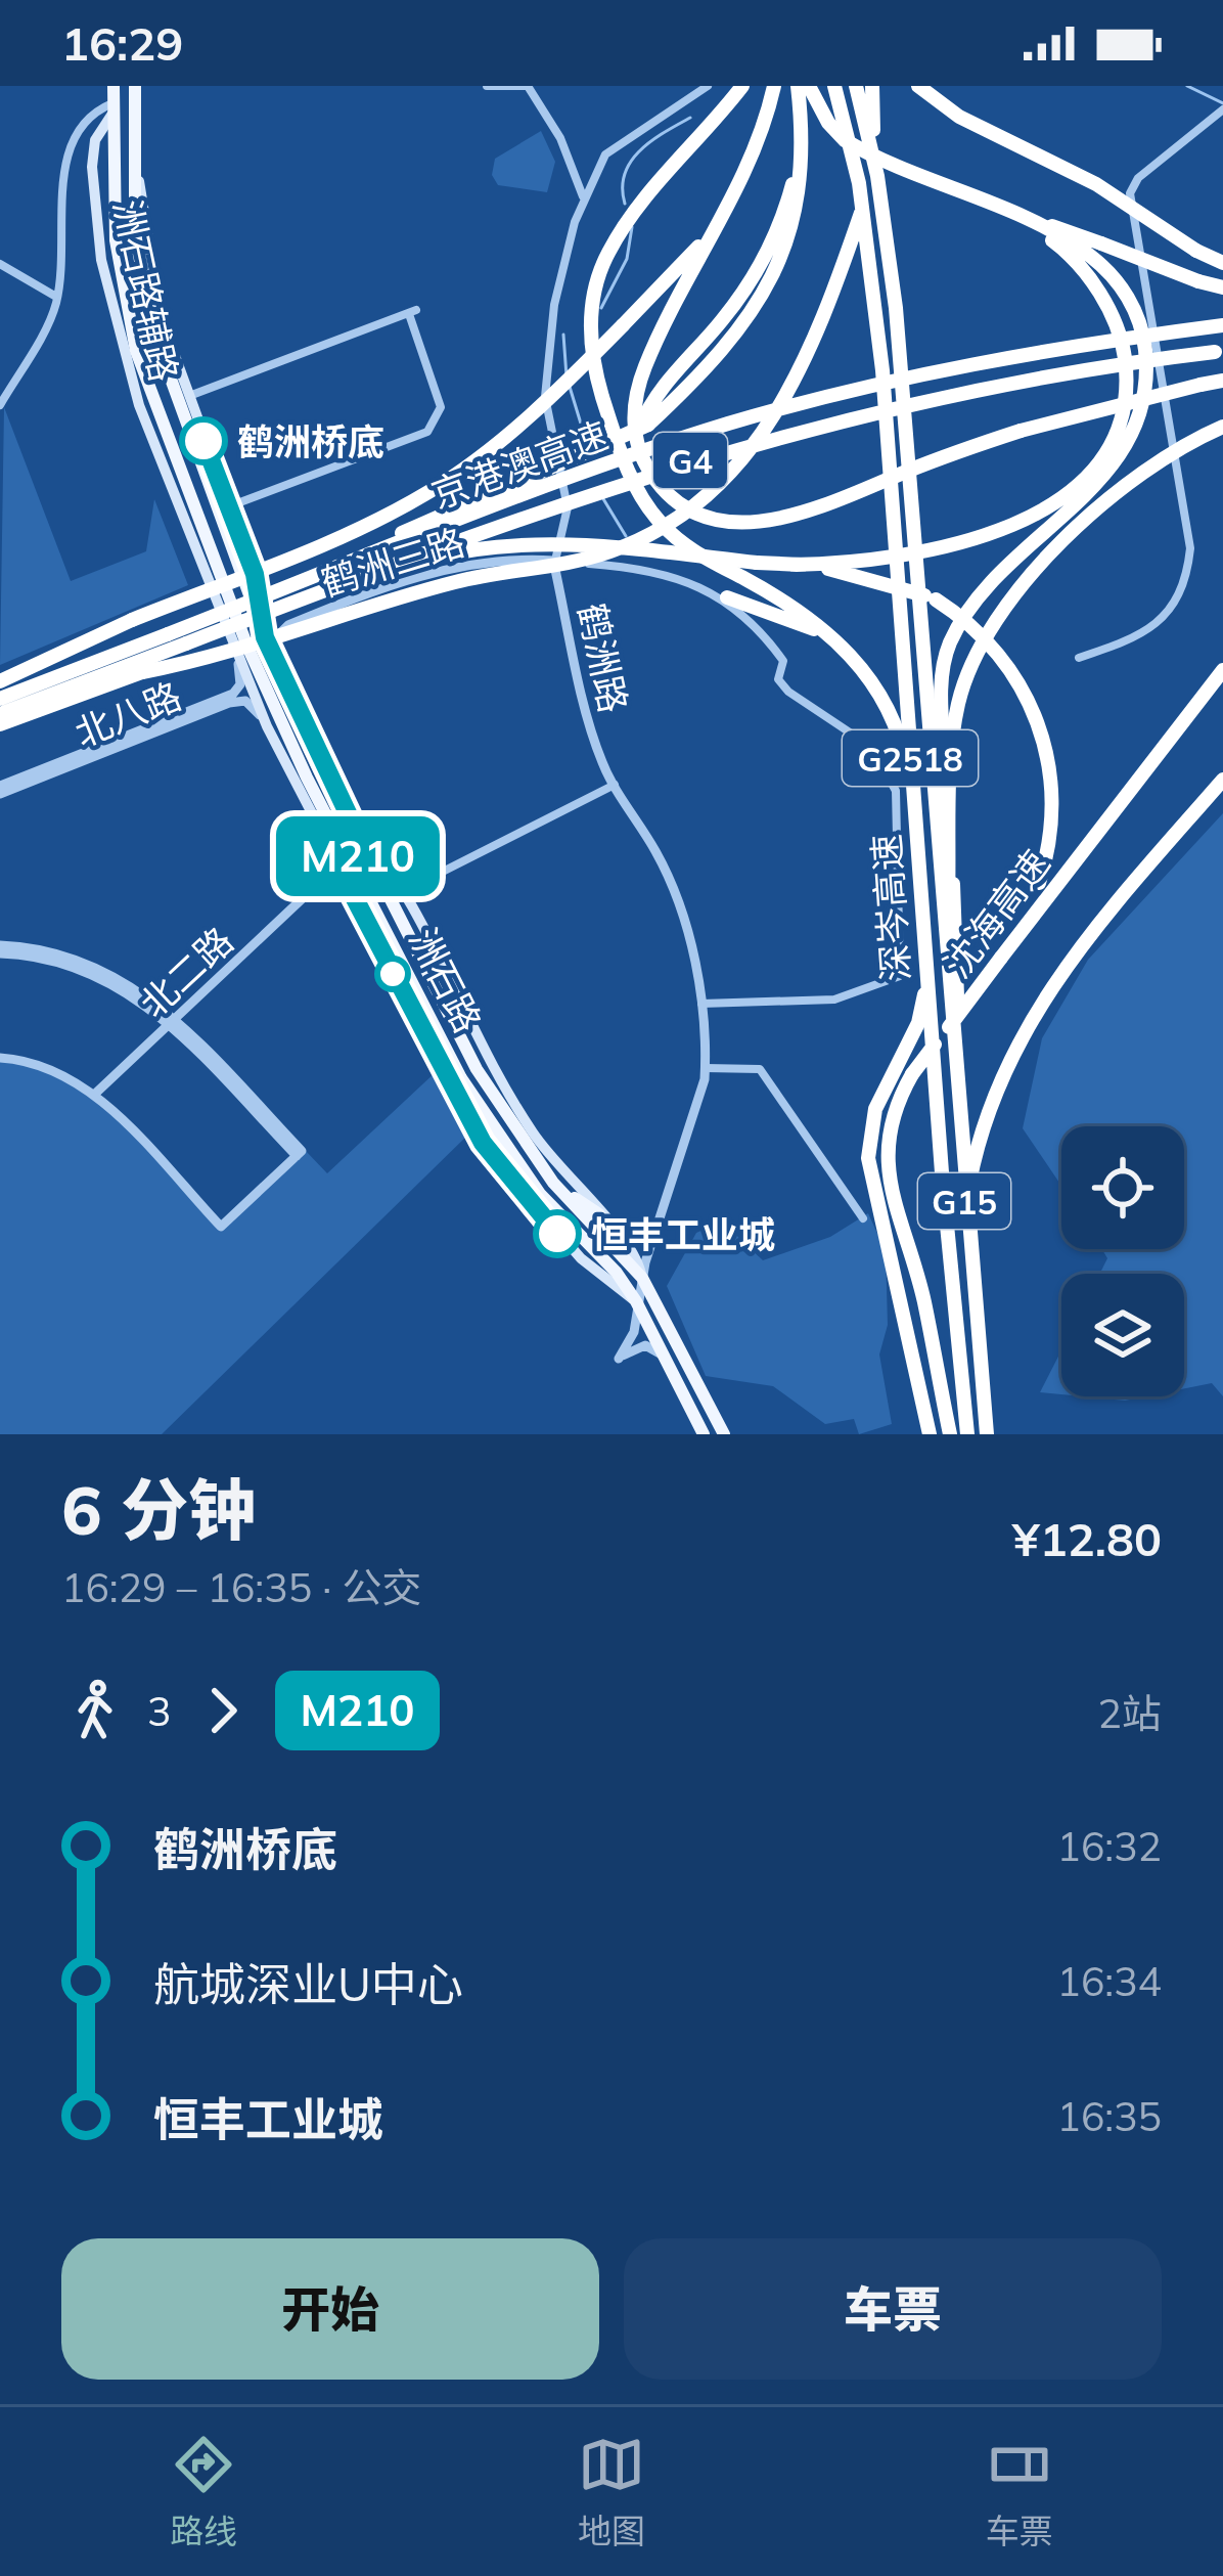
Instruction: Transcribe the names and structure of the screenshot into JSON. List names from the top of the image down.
{
  "streets": {
    "highway": [
      "G4",
      "京港澳高速",
      "G2518",
      "深岑高速",
      "沈海高速",
      "G15"
    ],
    "main road": ["洲石路辅路", "洲石路"],
    "street": [
      "鹤洲三路",
      "鹤洲路",
      "北八路",
      "北二路"
    ]
  },
  "crossings": [
    ["洲石路辅路", "北八路"],
    ["洲石路辅路", "北二路"],
    ["洲石路辅路", "洲石路"],
    ["鹤洲三路", "鹤洲路"],
    ["鹤洲三路", "洲石路"],
    ["鹤洲路", "洲石路"],
    ["深岑高速", "沈海高速"],
    ["北二路", "洲石路"]
  ],
  "places": ["鹤洲桥底", "恒丰工业城"],
  "lines": ["bus line M210"],
  "page": {
    "status": "16:29",
    "on_map": "M210",
    "heading": ["6 分钟", "16:29 – 16:35 · 公交", "¥12.80"],
    "legs": ["3", "M210", "2站"],
    "list": [
      {
        "name": "鹤洲桥底",
        "value": "16:32"
      },
      {
        "name": "航城深业U中心",
        "value": "16:34"
      },
      {
        "name": "恒丰工业城",
        "value": "16:35"
      }
    ],
    "buttons": ["开始", "车票"],
    "tabs": ["路线", "地图", "车票"]
  }
}
